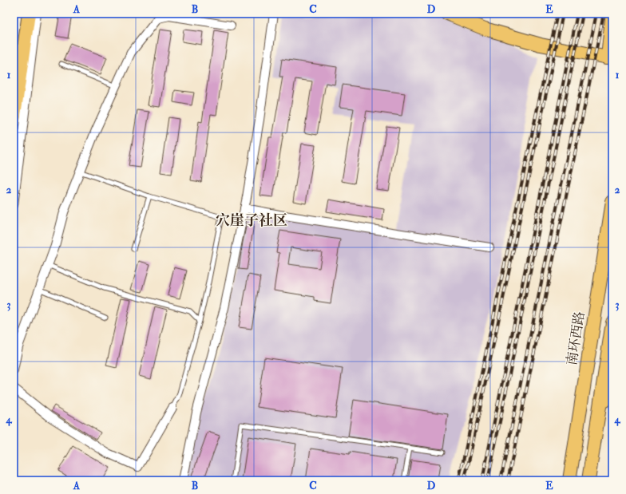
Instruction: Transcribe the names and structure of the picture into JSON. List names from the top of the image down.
{
  "streets": {
    "main road": ["南环西路"]
  },
  "districts": ["穴崖子社区"],
  "grid": {
    "columns": [
      "A",
      "B",
      "C",
      "D",
      "E"
    ],
    "rows": [
      "1",
      "2",
      "3",
      "4"
    ]
  }
}
